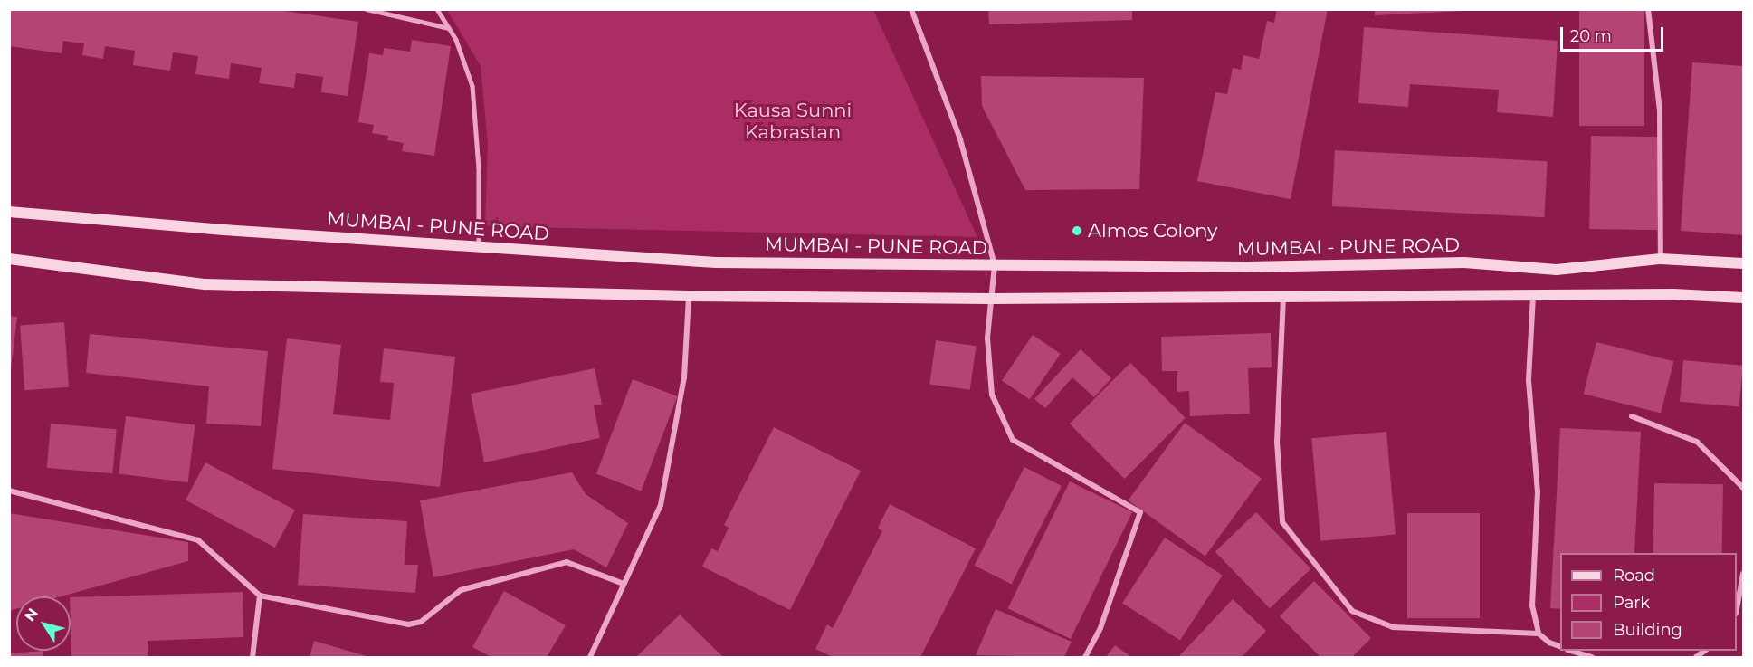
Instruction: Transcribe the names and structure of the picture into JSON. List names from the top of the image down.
{
  "streets": {
    "main road": ["MUMBAI - PUNE ROAD"]
  },
  "parks": ["Kausa Sunni Kabrastan"],
  "places": ["Almos Colony"],
  "legend": ["Road", "Park", "Building"],
  "scale_bar": "20 m",
  "north": "top left"
}
